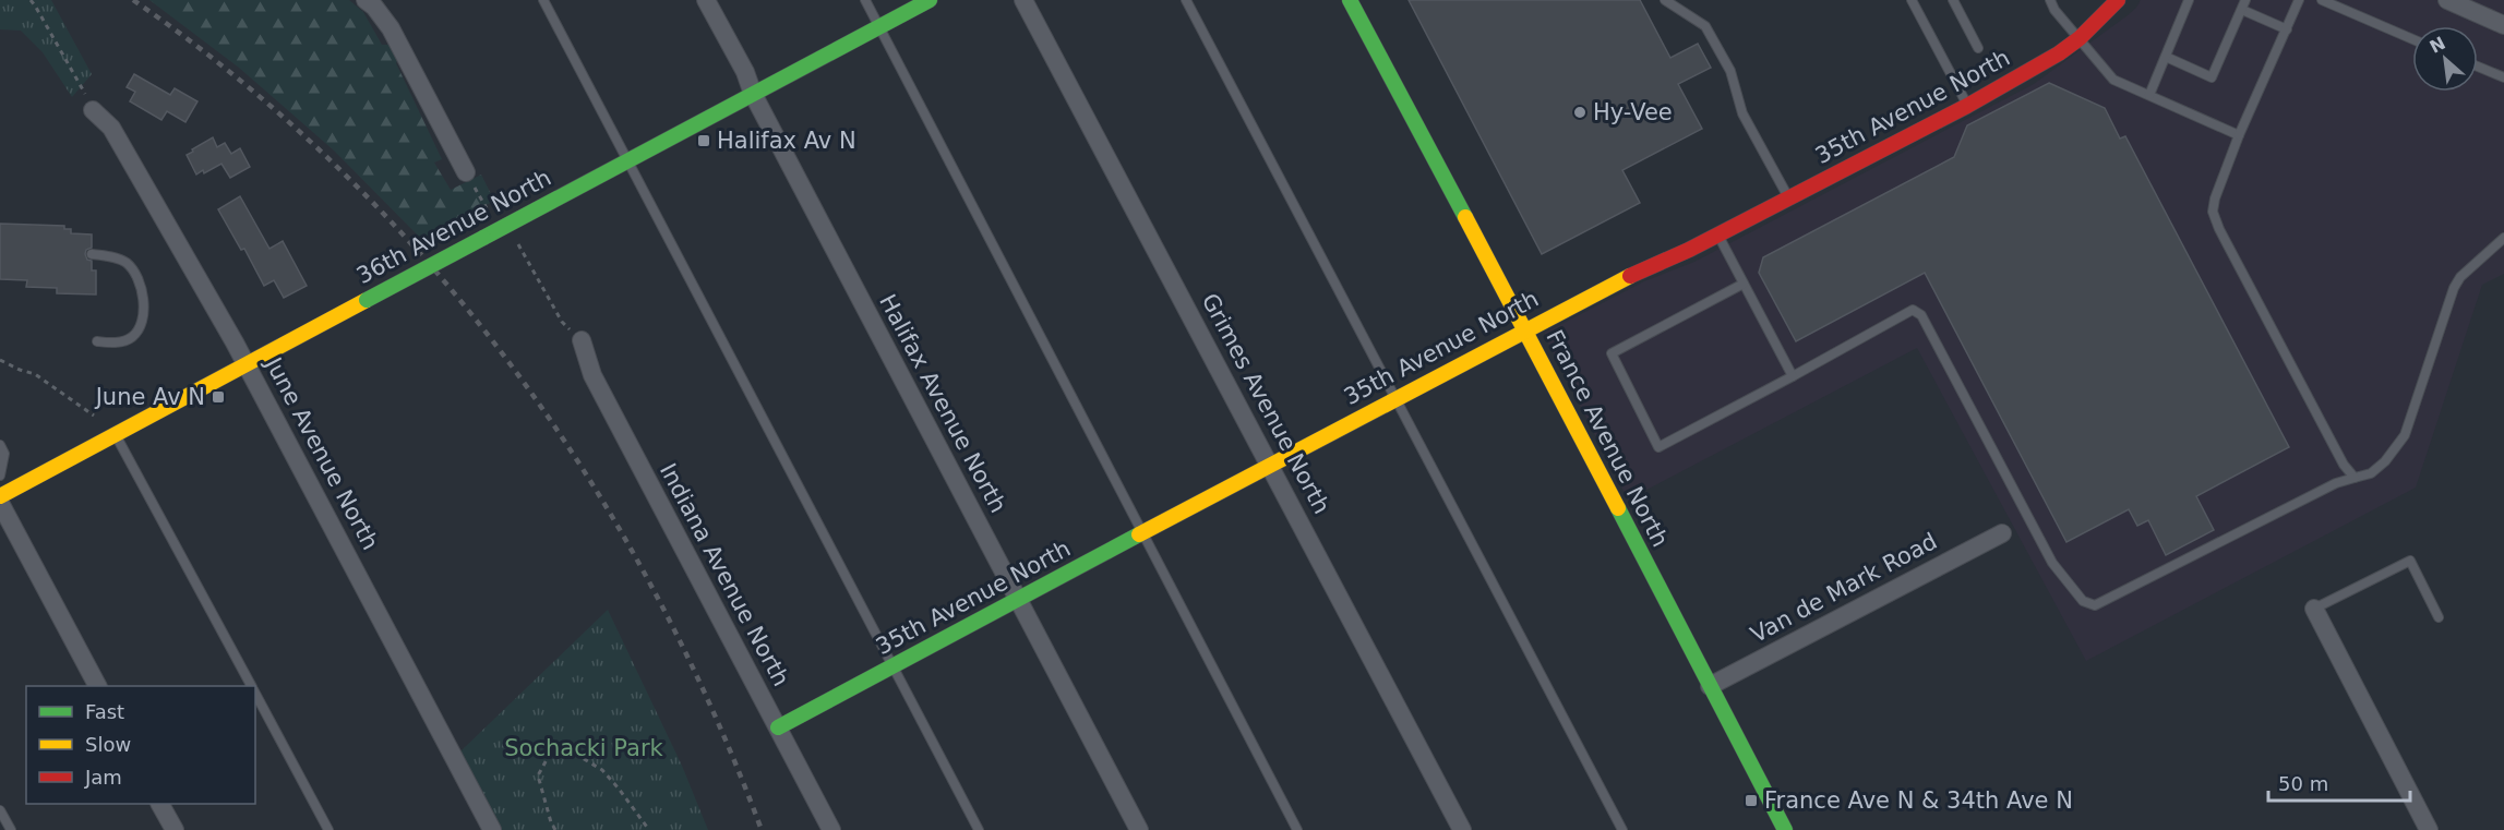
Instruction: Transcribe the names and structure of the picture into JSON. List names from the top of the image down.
{
  "streets": {
    "street": [
      "35th Avenue North",
      "36th Avenue North",
      "Halifax Avenue North",
      "Grimes Avenue North",
      "France Avenue North",
      "June Avenue North",
      "Indiana Avenue North",
      "Van de Mark Road"
    ]
  },
  "crossings": [
    ["35th Avenue North", "Halifax Avenue North"],
    ["35th Avenue North", "Grimes Avenue North"],
    ["35th Avenue North", "France Avenue North"],
    ["35th Avenue North", "Indiana Avenue North"],
    ["36th Avenue North", "Halifax Avenue North"],
    ["36th Avenue North", "June Avenue North"],
    ["France Avenue North", "Van de Mark Road"]
  ],
  "parks": ["Sochacki Park"],
  "places": {
    "other": ["Hy-Vee"],
    "transit": ["Halifax Av N", "June Av N", "France Ave N & 34th Ave N"]
  },
  "legend": ["Fast", "Slow", "Jam"],
  "scale_bar": "50 m",
  "north": "top left"
}
